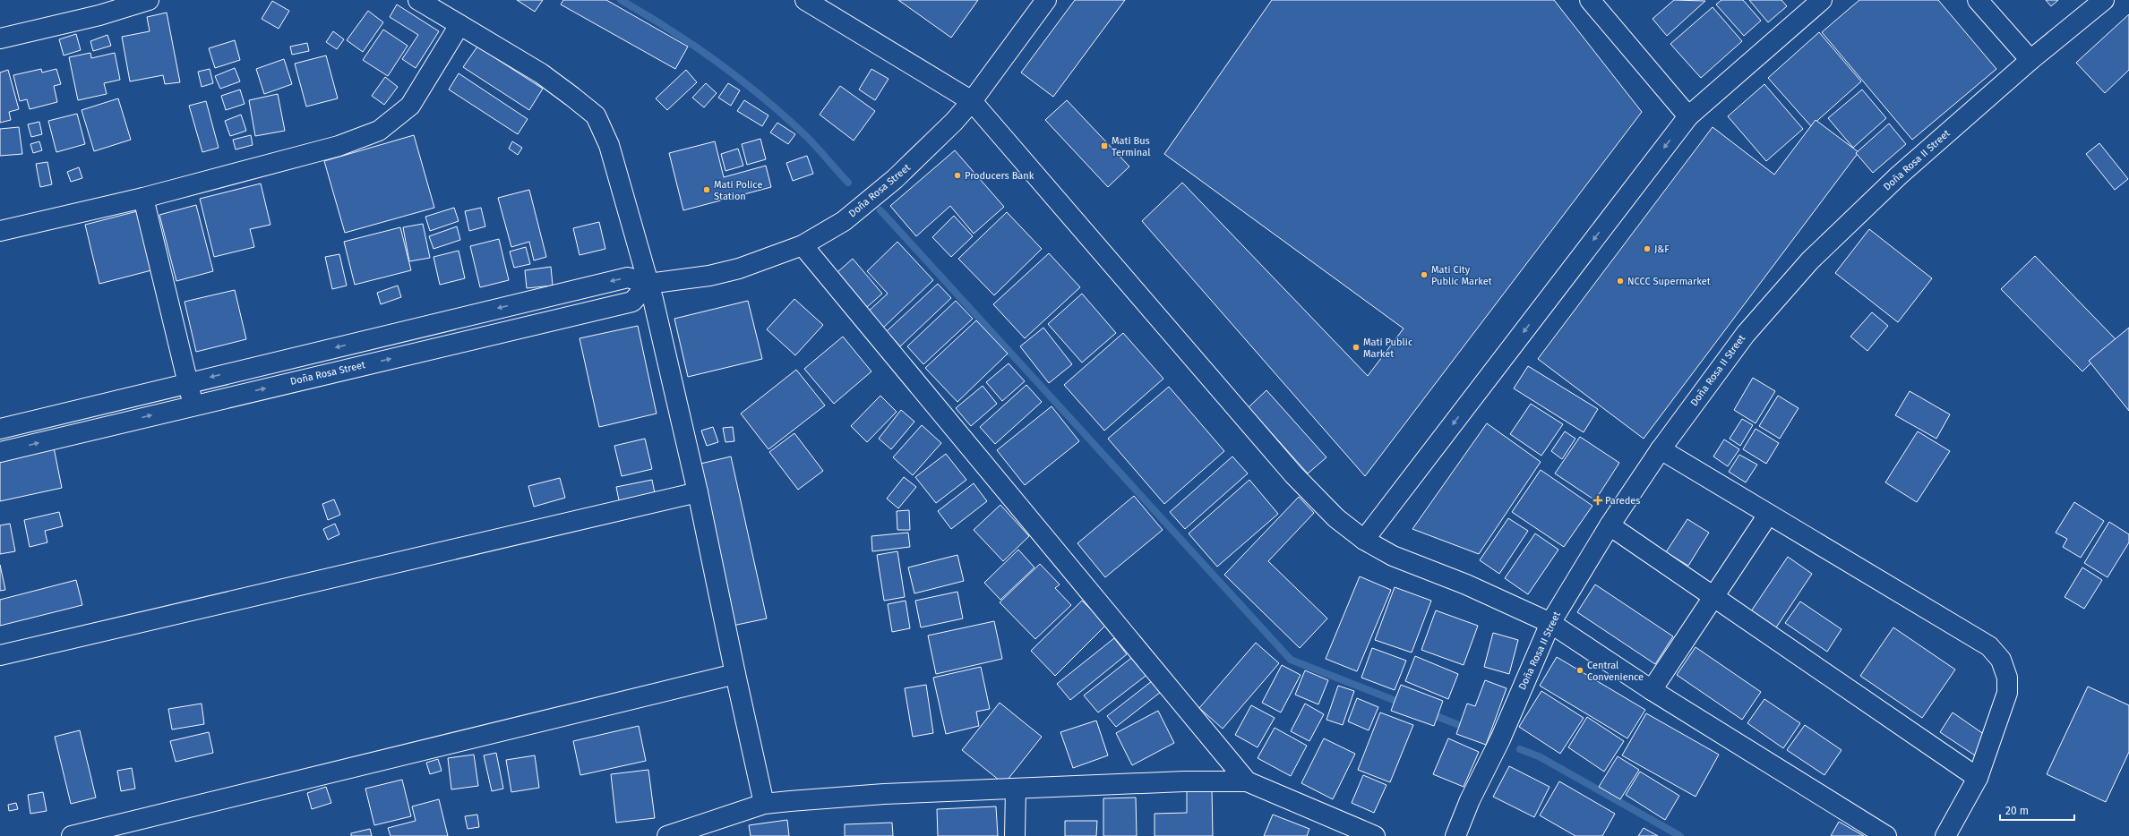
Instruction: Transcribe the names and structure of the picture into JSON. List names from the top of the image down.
{
  "streets": {
    "street": ["Doña Rosa II Street", "Doña Rosa Street"]
  },
  "places": {
    "transit": ["Mati Bus Terminal"],
    "other": [
      "Producers Bank",
      "Mati Police Station",
      "J&F",
      "Mati City Public Market",
      "NCCC Supermarket",
      "Mati Public Market",
      "Central Convenience"
    ],
    "health": ["Paredes"]
  },
  "scale_bar": "20 m"
}
